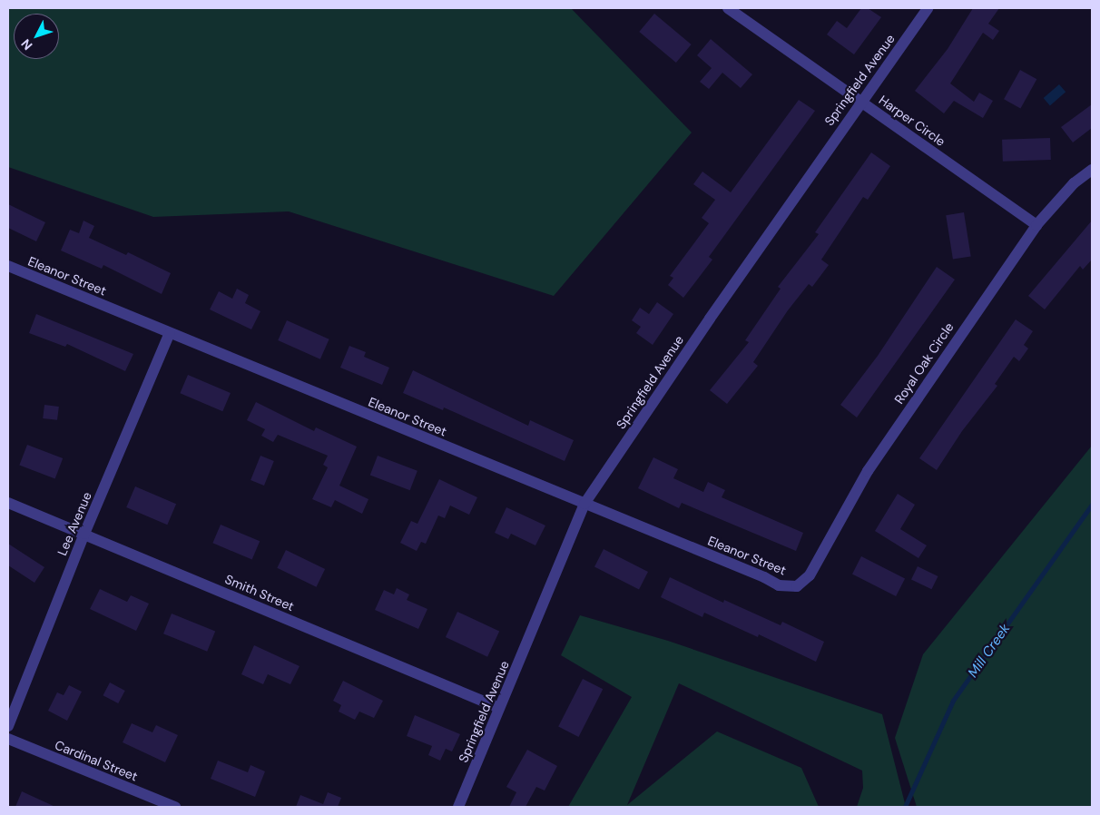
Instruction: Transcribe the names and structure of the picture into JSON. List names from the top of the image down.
{
  "streets": {
    "street": [
      "Springfield Avenue",
      "Harper Circle",
      "Eleanor Street",
      "Royal Oak Circle",
      "Lee Avenue",
      "Smith Street",
      "Cardinal Street"
    ]
  },
  "crossings": [
    ["Springfield Avenue", "Harper Circle"],
    ["Springfield Avenue", "Eleanor Street"],
    ["Springfield Avenue", "Smith Street"],
    ["Harper Circle", "Royal Oak Circle"],
    ["Eleanor Street", "Royal Oak Circle"],
    ["Eleanor Street", "Lee Avenue"],
    ["Lee Avenue", "Smith Street"]
  ],
  "water": ["Mill Creek"],
  "north": "bottom left"
}
